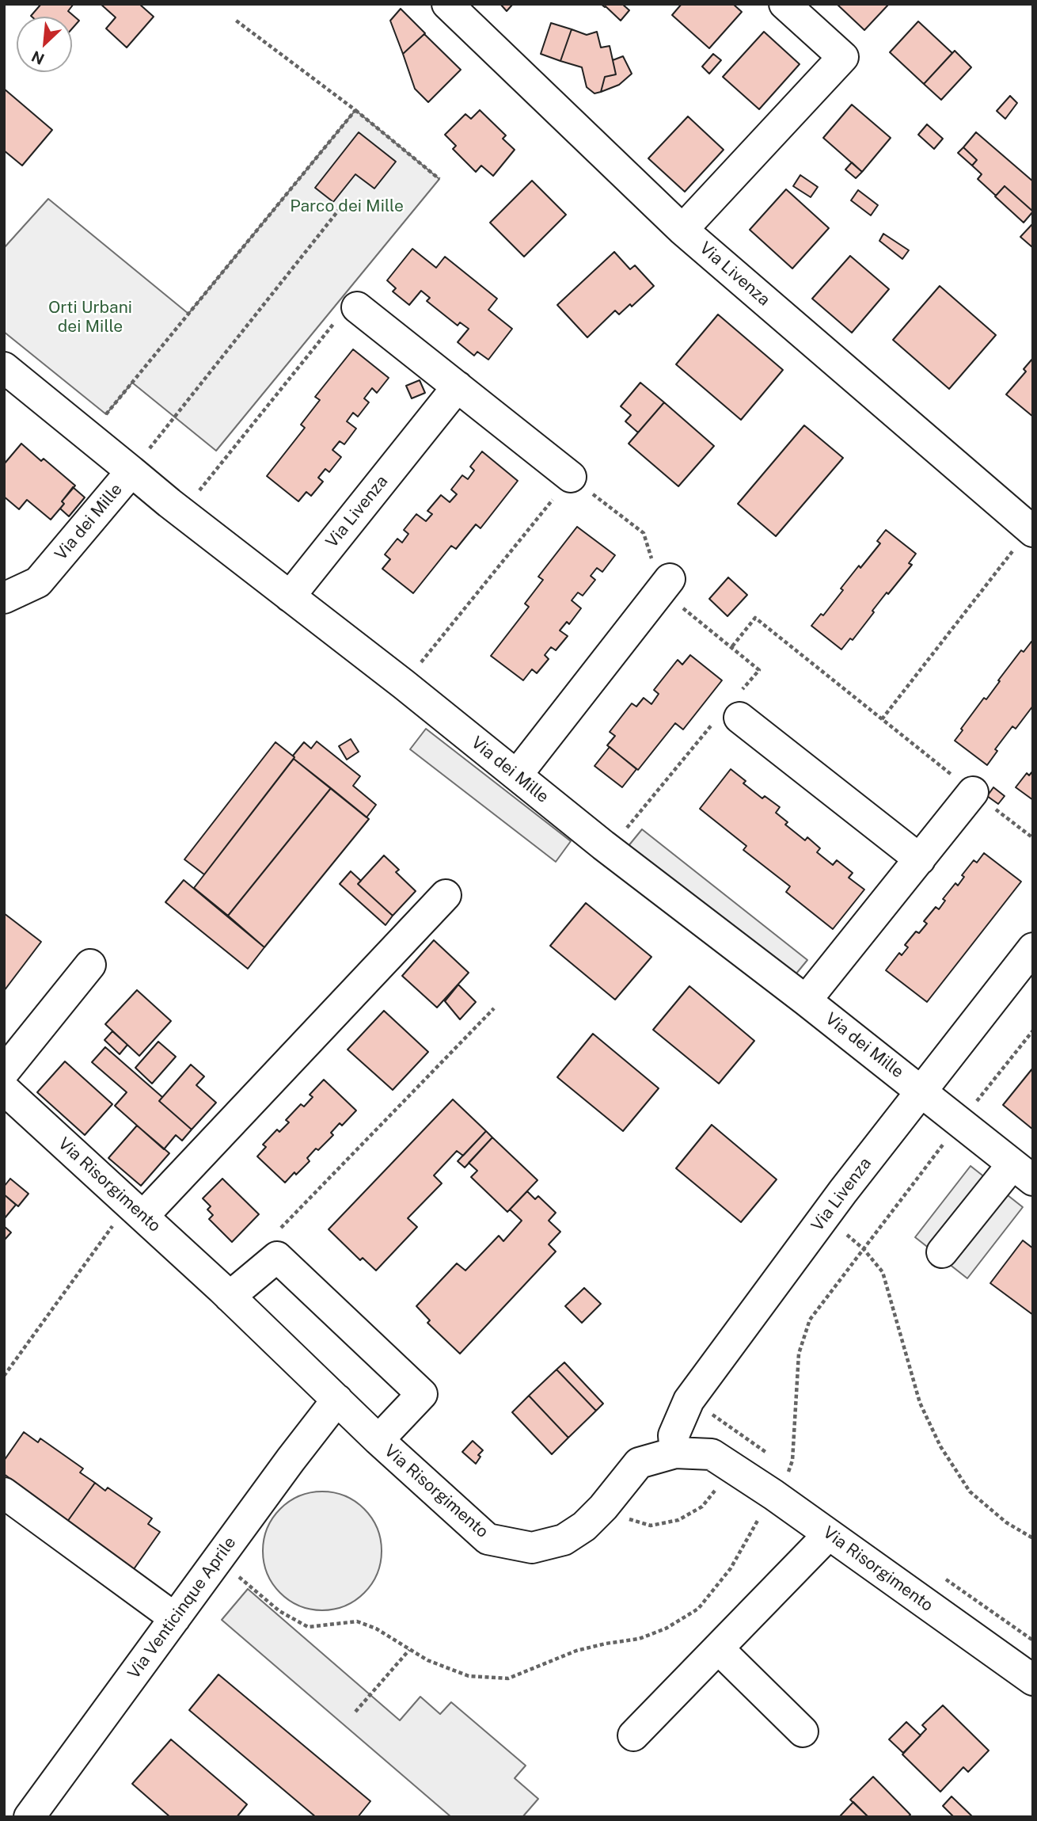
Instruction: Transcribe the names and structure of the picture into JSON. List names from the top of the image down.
{
  "streets": {
    "street": [
      "Via Livenza",
      "Via dei Mille",
      "Via Risorgimento",
      "Via Venticinque Aprile"
    ]
  },
  "crossings": [
    ["Via Livenza", "Via dei Mille"],
    ["Via Livenza", "Via Risorgimento"],
    ["Via Risorgimento", "Via Venticinque Aprile"]
  ],
  "parks": ["Parco dei Mille", "Orti Urbani dei Mille"],
  "north": "bottom left"
}
